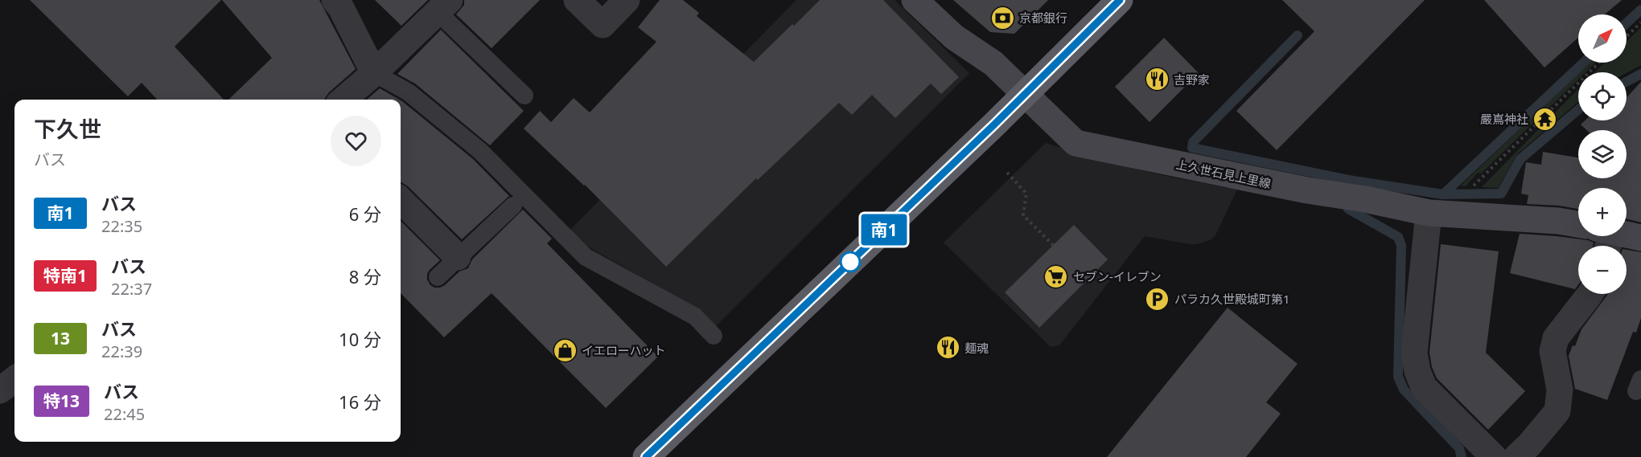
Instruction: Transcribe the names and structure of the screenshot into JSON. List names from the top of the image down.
{
  "streets": {
    "main road": ["上久世石見上里線"]
  },
  "places": {
    "bank": ["京都銀行"],
    "restaurant": ["吉野家", "麺魂"],
    "temple": ["嚴嶌神社"],
    "supermarket": ["セブン-イレブン"],
    "parking": ["パラカ久世殿城町第1"],
    "shop": ["イエローハット"]
  },
  "lines": ["bus line 南1"],
  "north": "top right",
  "page": {
    "on_map": "南1",
    "map_buttons": ["+", "−"],
    "heading": ["下久世", "バス"],
    "list": [
      {
        "mark": "南1",
        "name": "バス",
        "note": "22:35",
        "value": "6 分"
      },
      {
        "mark": "特南1",
        "name": "バス",
        "note": "22:37",
        "value": "8 分"
      },
      {
        "mark": "13",
        "name": "バス",
        "note": "22:39",
        "value": "10 分"
      },
      {
        "mark": "特13",
        "name": "バス",
        "note": "22:45",
        "value": "16 分"
      }
    ]
  }
}
